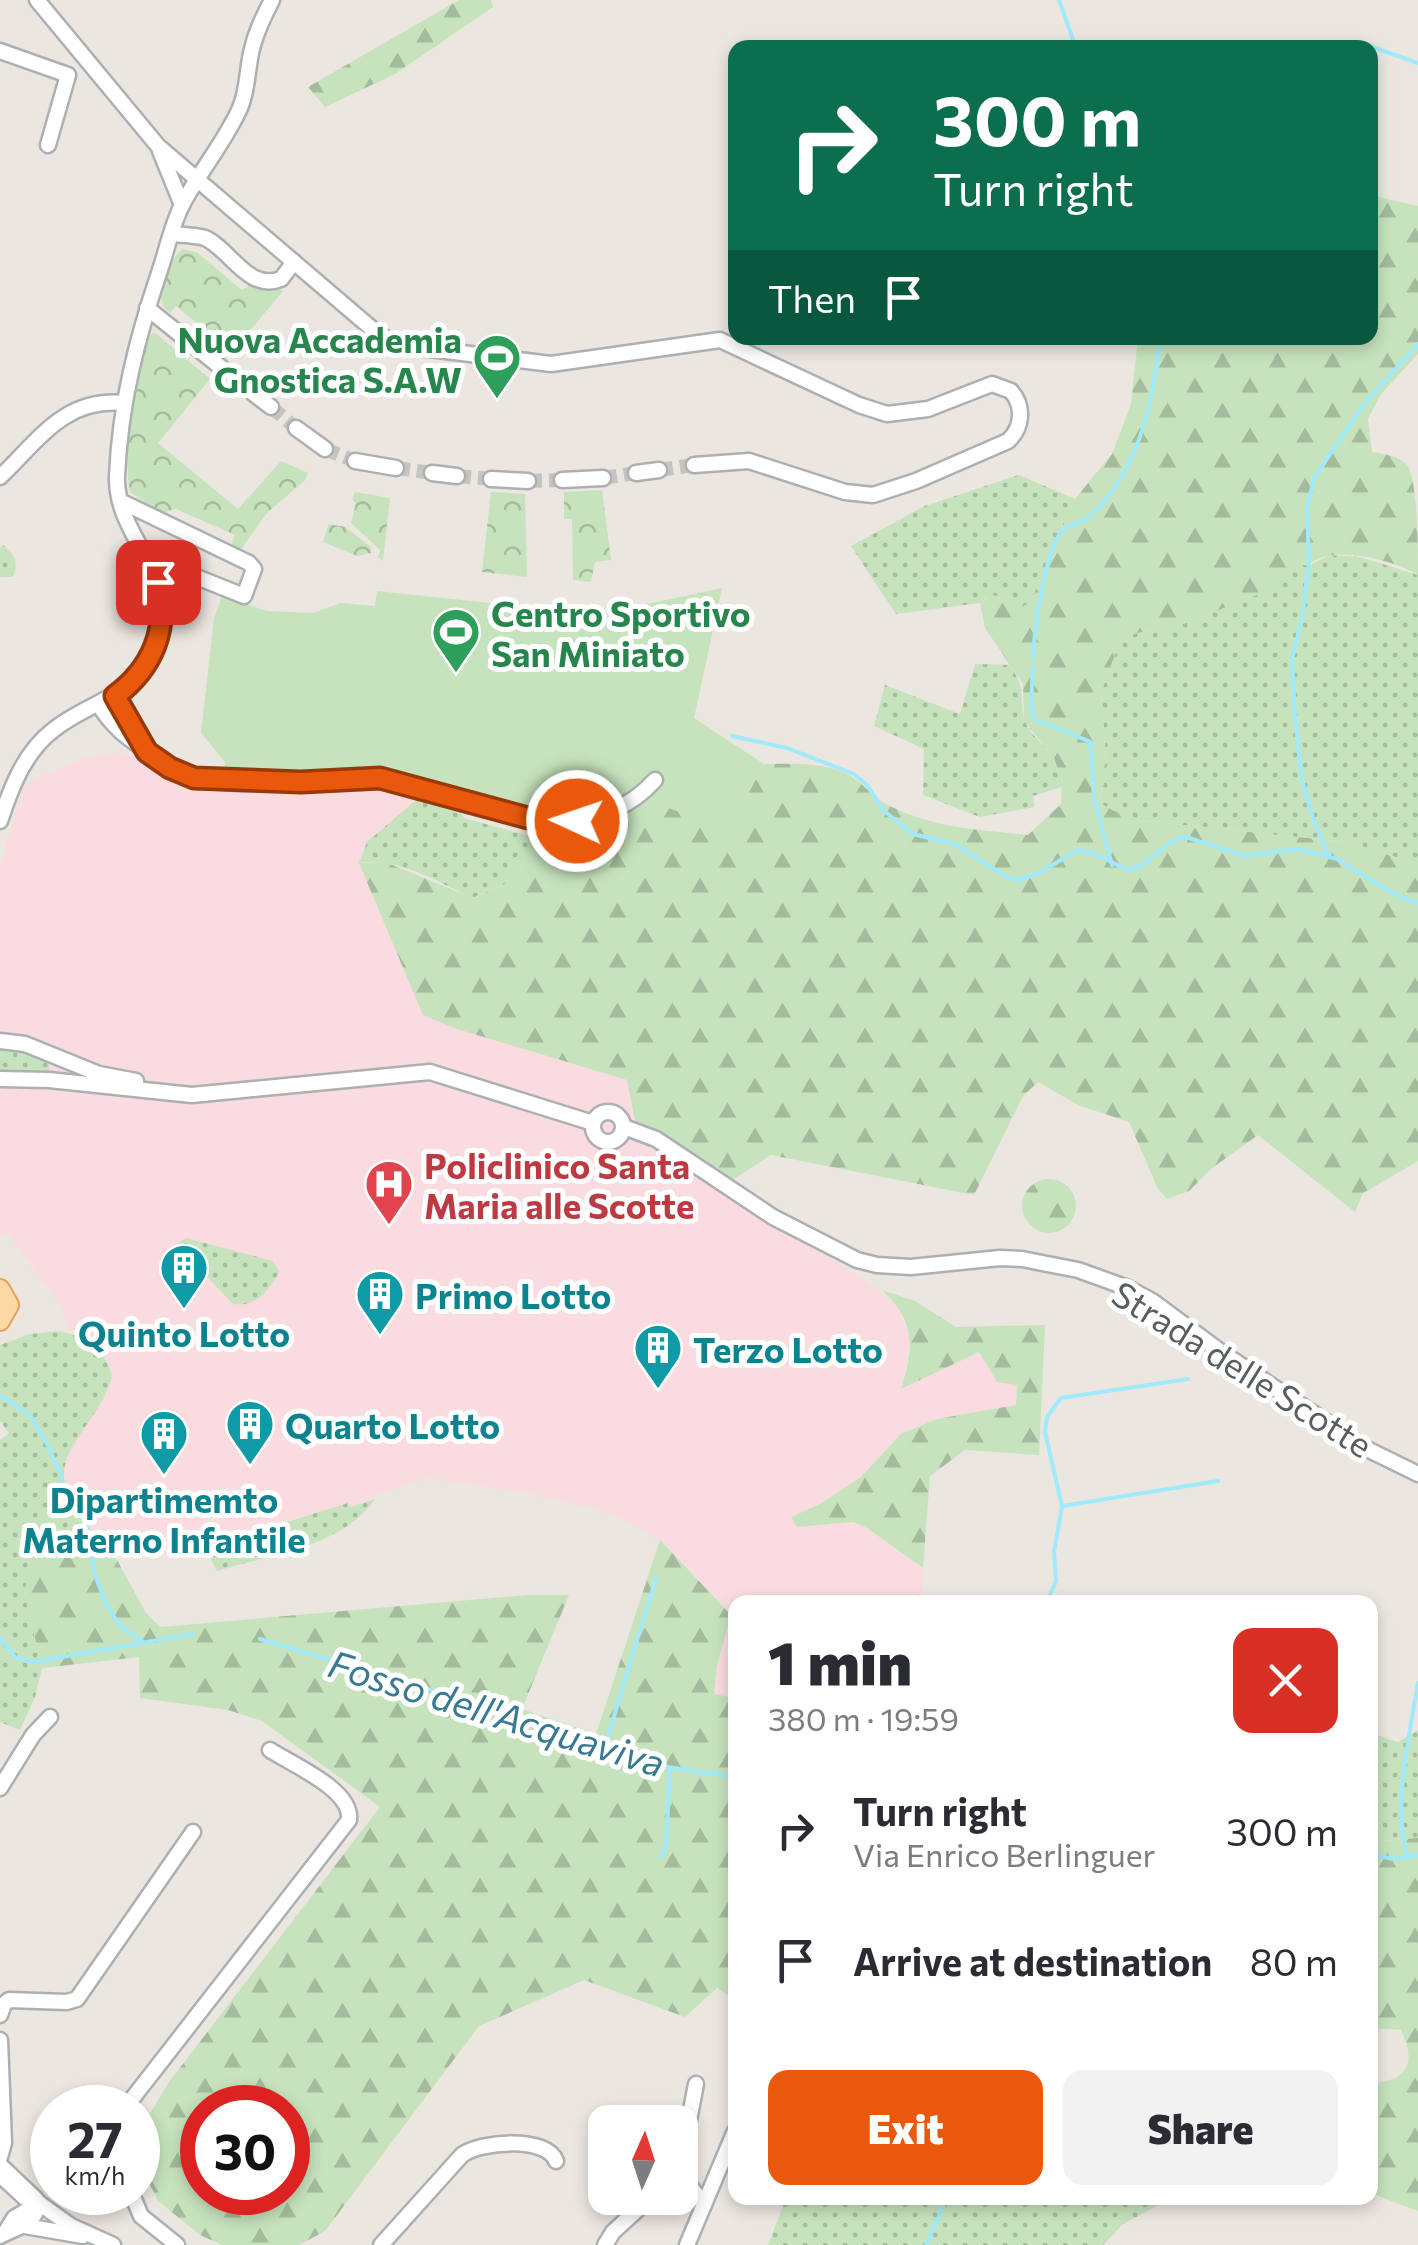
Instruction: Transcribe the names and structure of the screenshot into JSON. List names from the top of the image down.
{
  "streets": {
    "street": ["Strada delle Scotte"]
  },
  "water": ["Fosso dell'Acquaviva"],
  "places": {
    "sports": ["Nuova Accademia Gnostica S.A.W", "Centro Sportivo San Miniato"],
    "hospital": ["Policlinico Santa Maria alle Scotte"],
    "building": [
      "Quinto Lotto",
      "Primo Lotto",
      "Terzo Lotto",
      "Quarto Lotto",
      "Dipartimemto Materno Infantile"
    ]
  },
  "north": "top",
  "page": {
    "turn": ["300 m", "Turn right"],
    "then": "Then",
    "heading": ["1 min", "380 m · 19:59"],
    "list": [
      {
        "name": "Turn right",
        "note": "Via Enrico Berlinguer",
        "value": "300 m"
      },
      {
        "name": "Arrive at destination",
        "value": "80 m"
      }
    ],
    "buttons": ["Exit", "Share"],
    "speed": "27 km/h",
    "limit": "30"
  }
}
